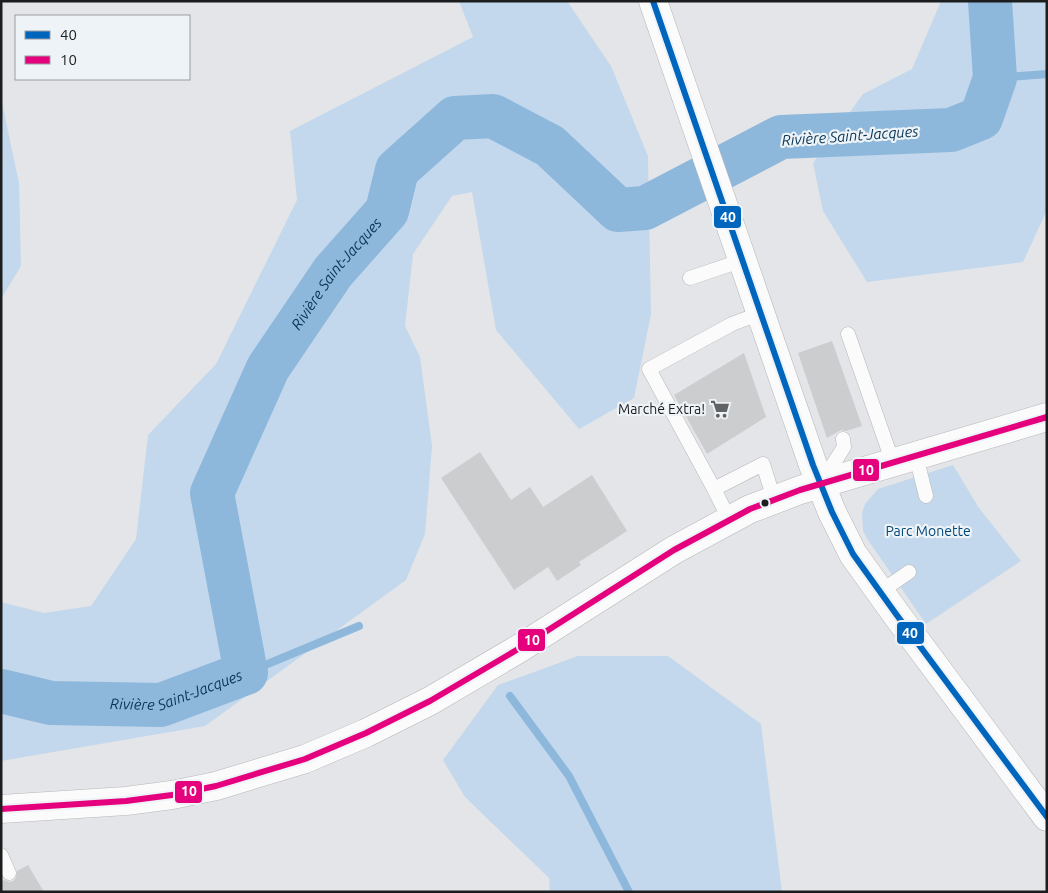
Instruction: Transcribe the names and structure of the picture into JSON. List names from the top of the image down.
{
  "water": ["Rivière Saint-Jacques"],
  "parks": ["Parc Monette"],
  "places": {
    "supermarket": ["Marché Extra!"]
  },
  "lines": ["transit line 40", "transit line 10"],
  "legend": ["40", "10"]
}
